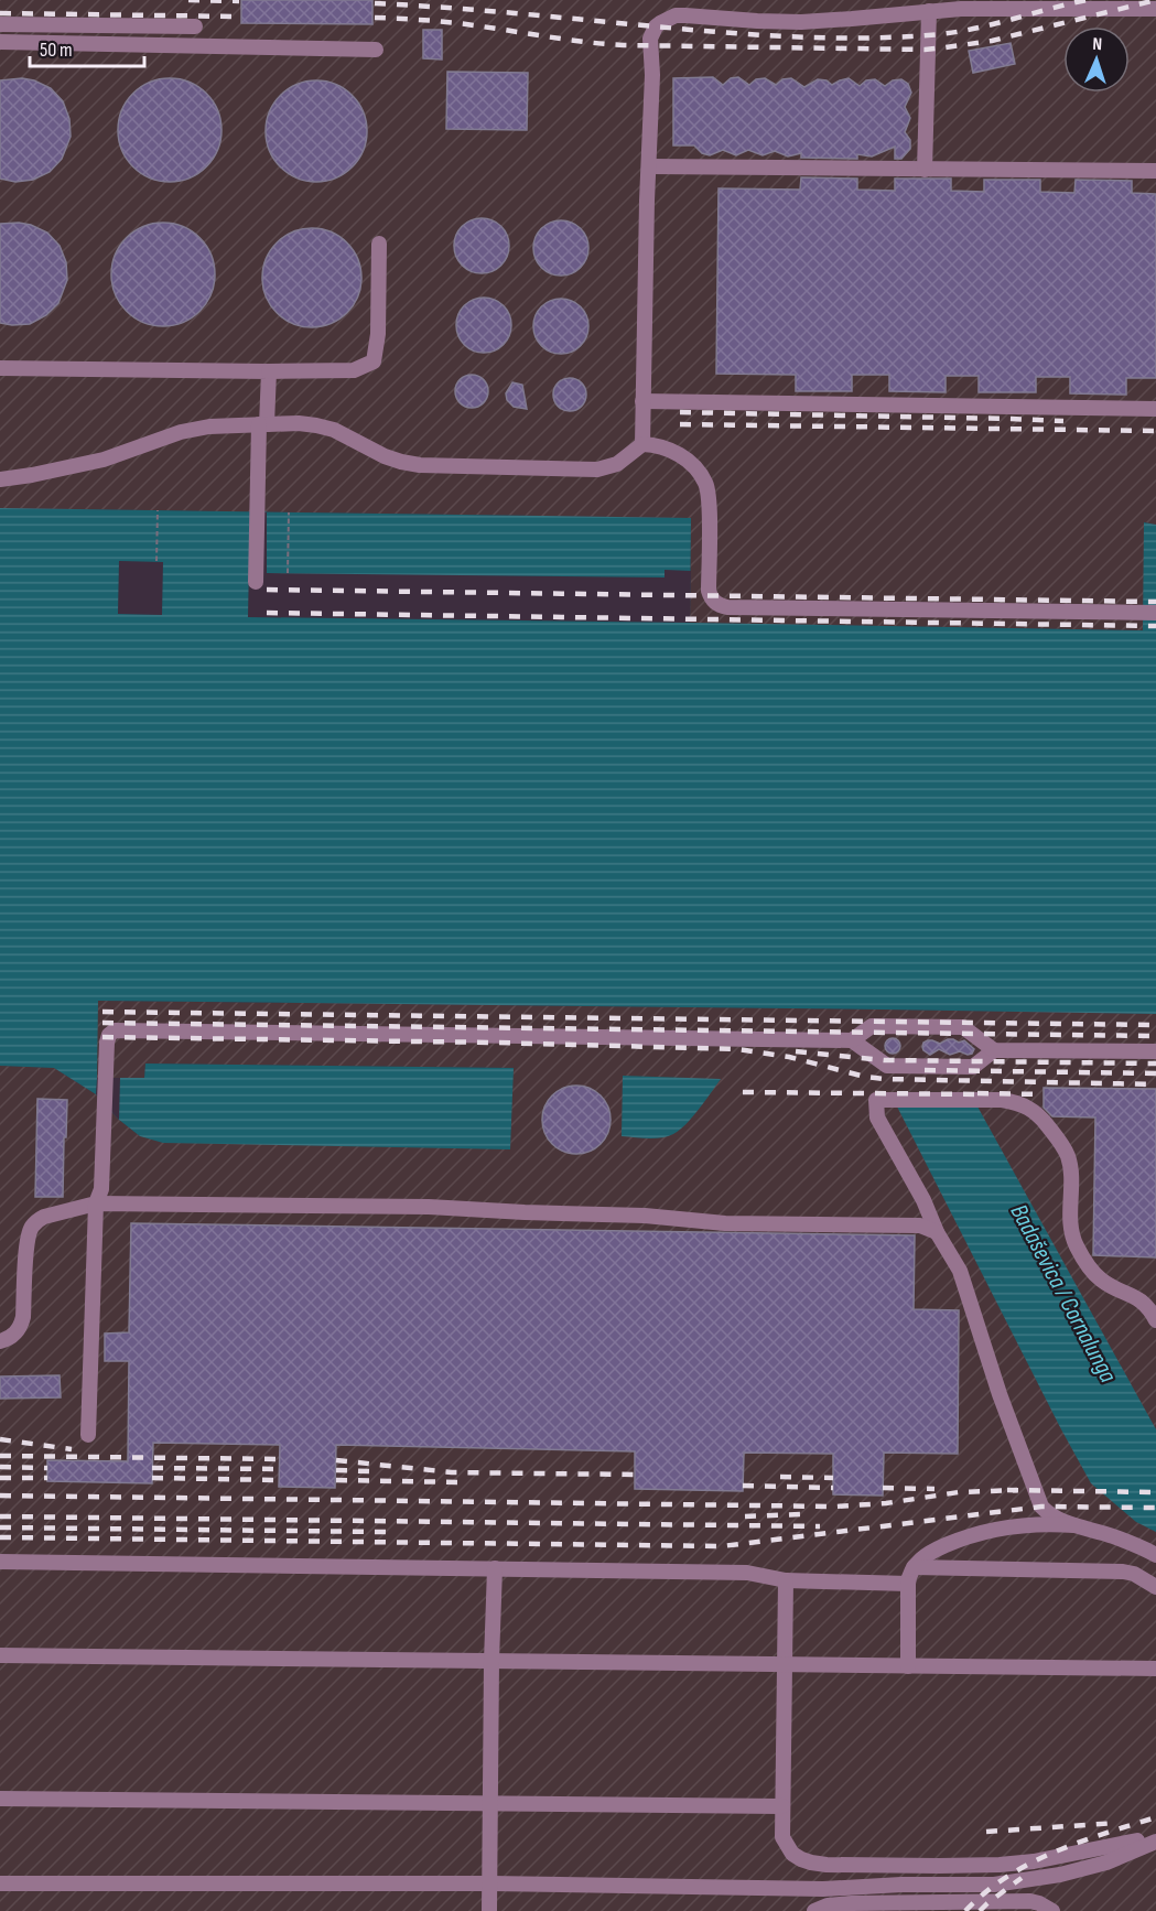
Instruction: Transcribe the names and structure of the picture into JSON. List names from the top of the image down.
{
  "water": ["Badaševica / Cornalunga"],
  "scale_bar": "50 m",
  "north": "top"
}
